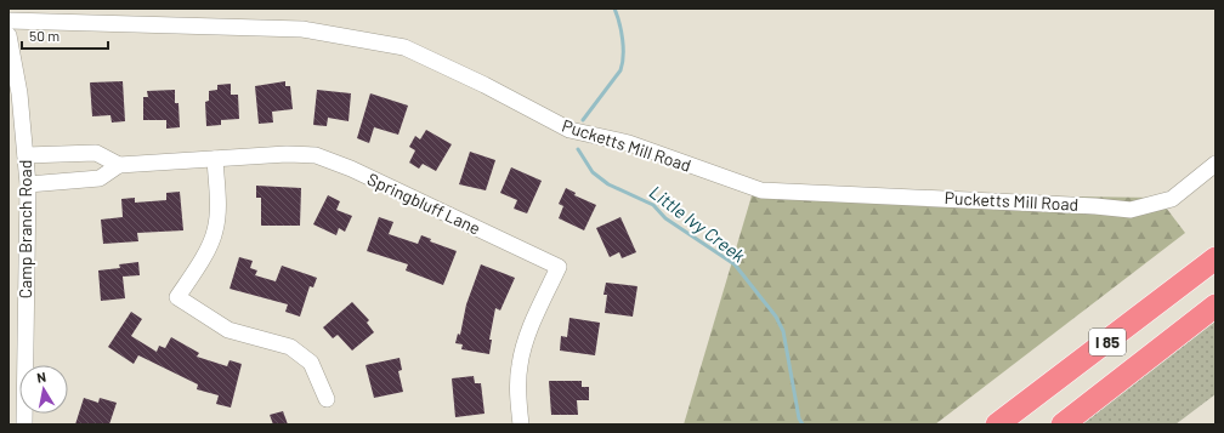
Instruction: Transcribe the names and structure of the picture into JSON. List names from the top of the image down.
{
  "streets": {
    "highway": ["I 85"],
    "street": ["Pucketts Mill Road", "Springbluff Lane", "Camp Branch Road"]
  },
  "water": ["Little Ivy Creek"],
  "scale_bar": "50 m",
  "north": "top"
}
